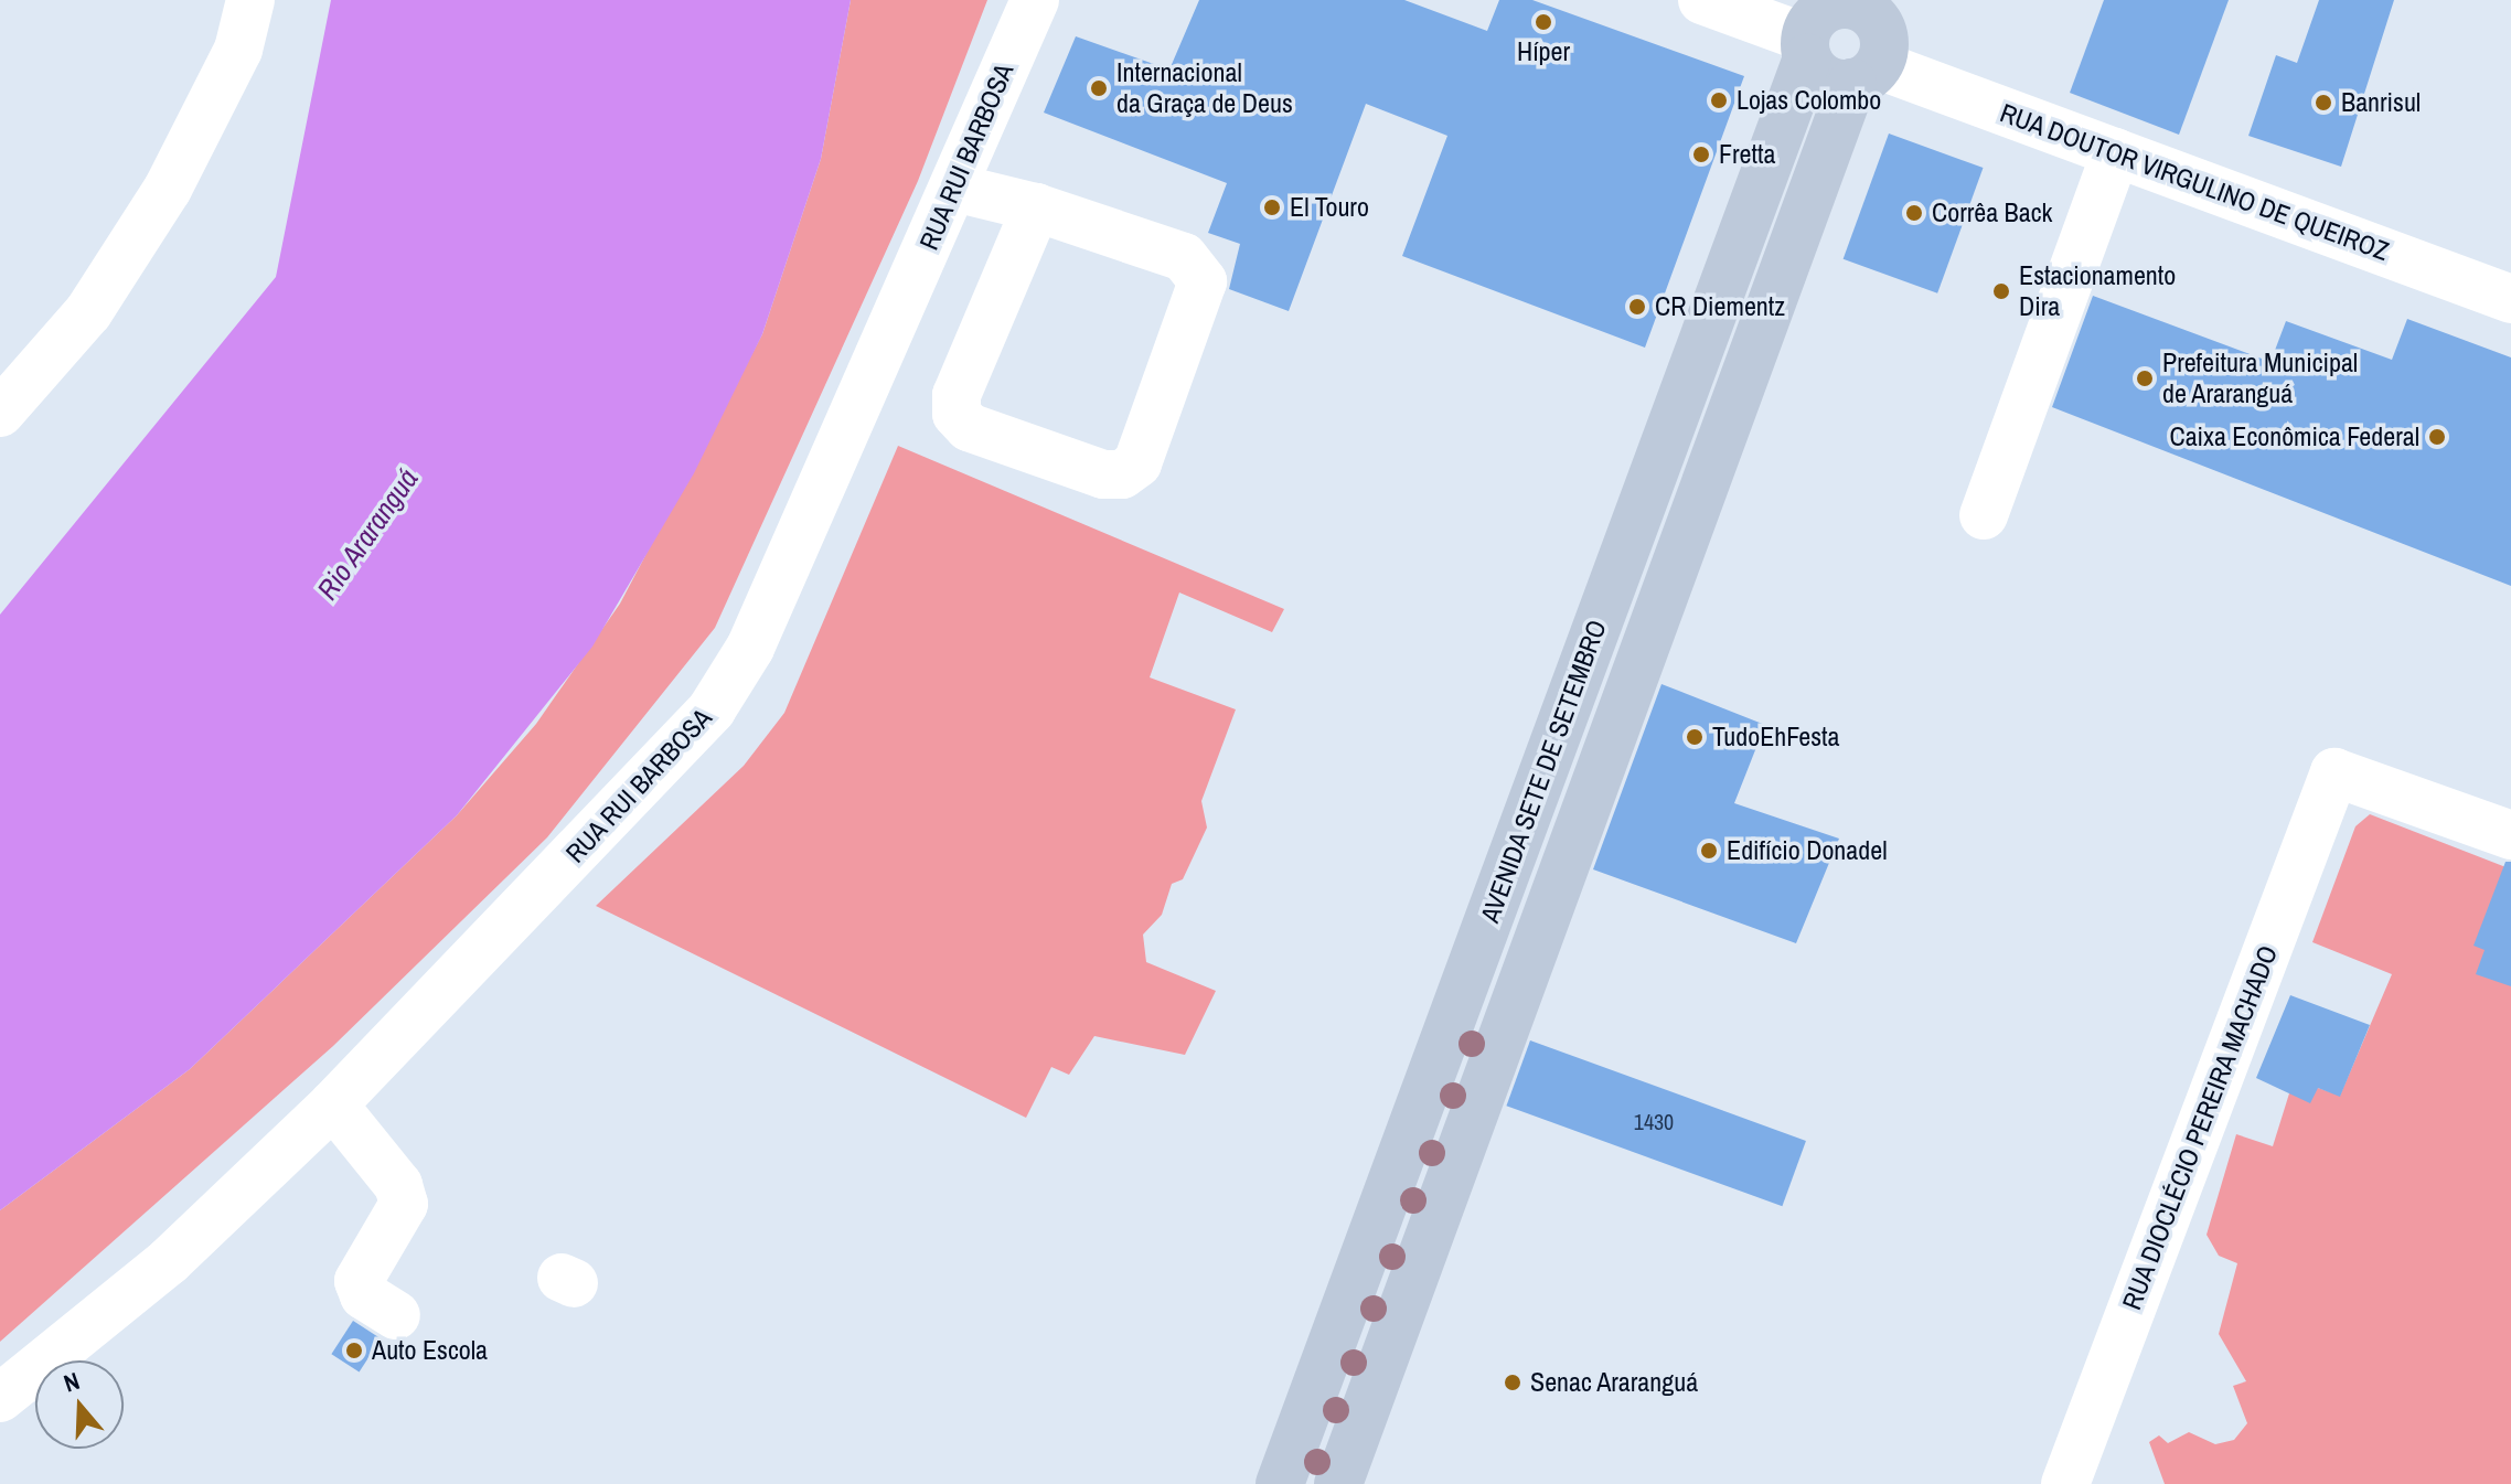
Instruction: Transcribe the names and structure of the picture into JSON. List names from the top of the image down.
{
  "streets": {
    "main road": ["AVENIDA SETE DE SETEMBRO"],
    "street": ["RUA RUI BARBOSA", "RUA DOUTOR VIRGULINO DE QUEIROZ", "RUA DIOCLÉCIO PEREIRA MACHADO"]
  },
  "crossings": [
    ["RUA DOUTOR VIRGULINO DE QUEIROZ", "AVENIDA SETE DE SETEMBRO"]
  ],
  "water": ["Rio Araranguá"],
  "places": [
    "Híper",
    "Internacional da Graça de Deus",
    "Lojas Colombo",
    "Banrisul",
    "Fretta",
    "El Touro",
    "Corrêa Back",
    "Estacionamento Dira",
    "CR Diementz",
    "Prefeitura Municipal de Araranguá",
    "Caixa Econômica Federal",
    "TudoEhFesta",
    "Edifício Donadel",
    "Auto Escola",
    "Senac Araranguá"
  ],
  "house_numbers": ["1430"],
  "north": "top"
}
